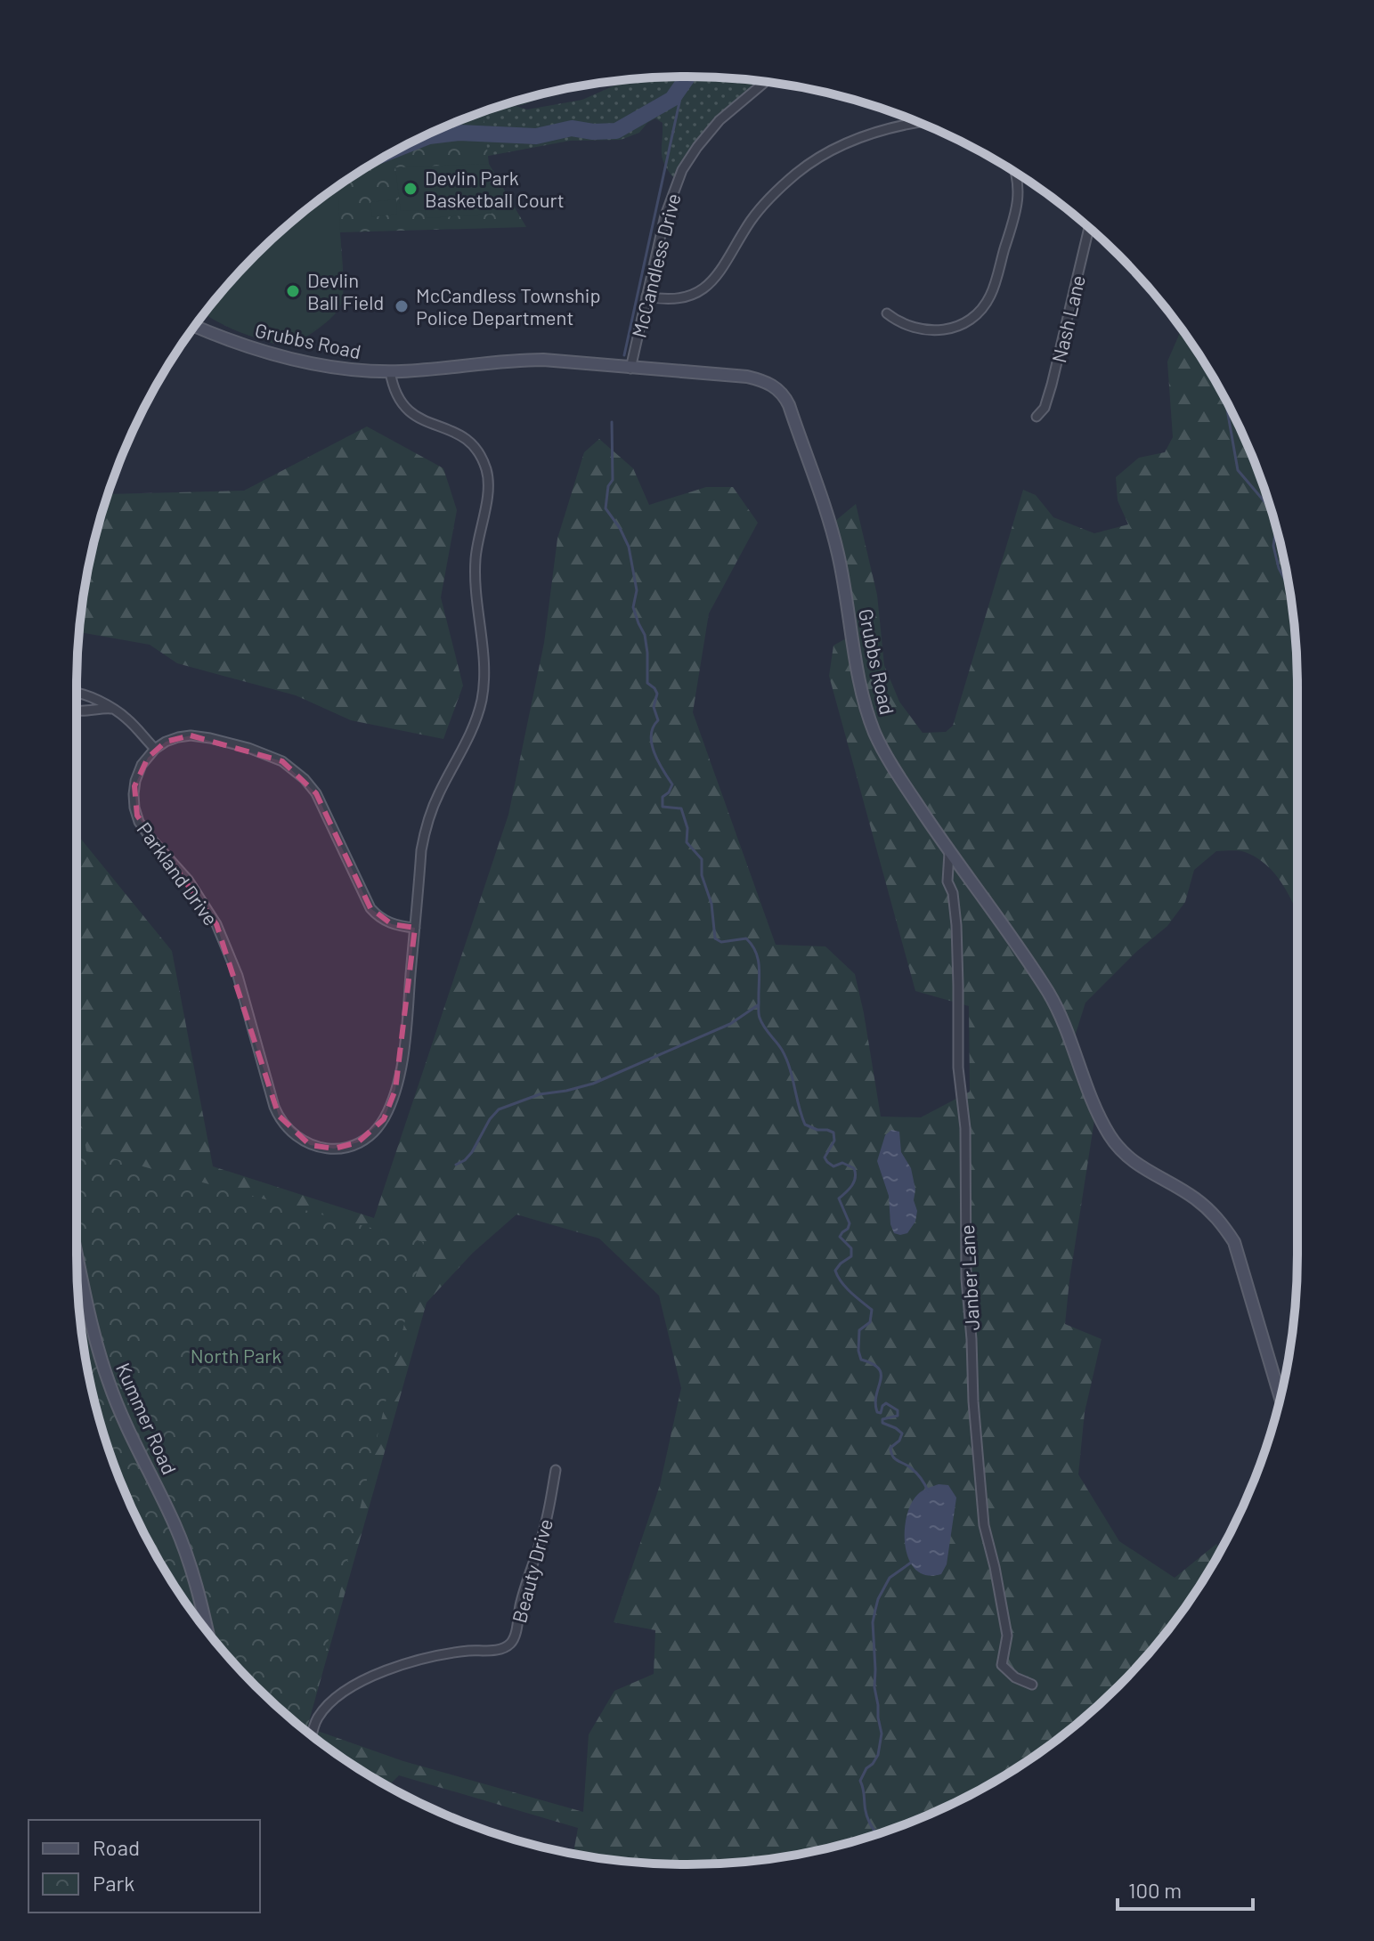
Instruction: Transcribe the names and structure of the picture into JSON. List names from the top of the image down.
{
  "streets": {
    "street": [
      "McCandless Drive",
      "Nash Lane",
      "Grubbs Road",
      "Parkland Drive",
      "Janber Lane",
      "Kummer Road",
      "Beauty Drive"
    ]
  },
  "crossings": [
    ["McCandless Drive", "Grubbs Road"],
    ["Grubbs Road", "Parkland Drive"],
    ["Grubbs Road", "Janber Lane"]
  ],
  "parks": ["North Park"],
  "places": ["Devlin Park Basketball Court", "Devlin Ball Field", "McCandless Township Police Department"],
  "legend": ["Road", "Park"],
  "scale_bar": "100 m"
}
